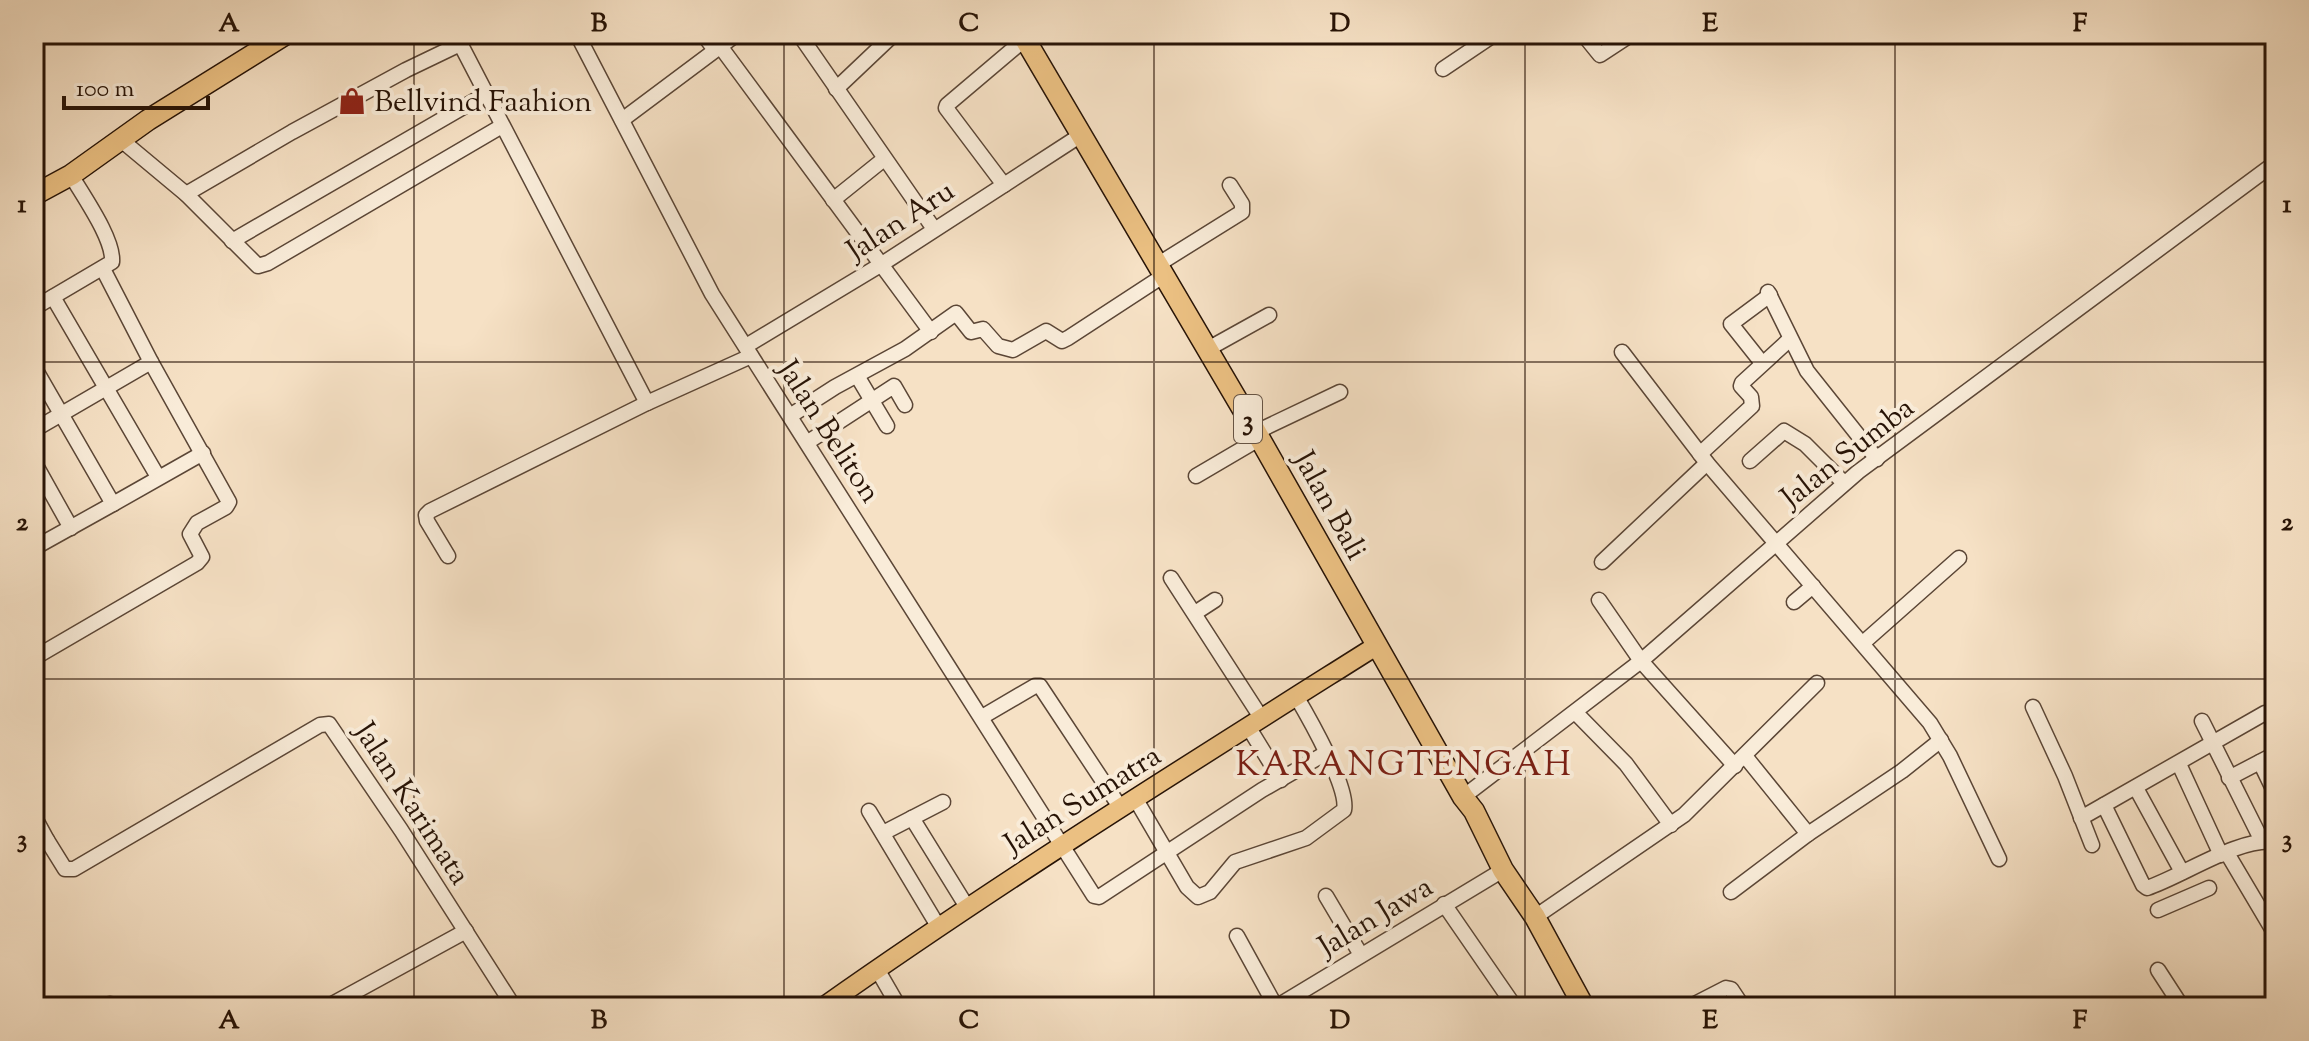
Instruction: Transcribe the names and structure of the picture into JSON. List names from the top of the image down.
{
  "streets": {
    "highway": ["3", "Jalan Bali"],
    "main road": ["Jalan Sumatra"],
    "street": [
      "Jalan Aru",
      "Jalan Beliton",
      "Jalan Sumba",
      "Jalan Karimata",
      "Jalan Jawa"
    ]
  },
  "crossings": [
    ["Jalan Aru", "Jalan Beliton"],
    ["Jalan Aru", "Jalan Bali"],
    ["Jalan Beliton", "Jalan Sumatra"],
    ["Jalan Sumba", "Jalan Bali"],
    ["Jalan Bali", "Jalan Sumatra"],
    ["Jalan Bali", "Jalan Jawa"]
  ],
  "districts": ["KARANGTENGAH"],
  "places": {
    "shop": ["Bellvind Faahion"]
  },
  "scale_bar": "100 m",
  "grid": {
    "columns": [
      "A",
      "B",
      "C",
      "D",
      "E",
      "F"
    ],
    "rows": ["1", "2", "3"]
  }
}
